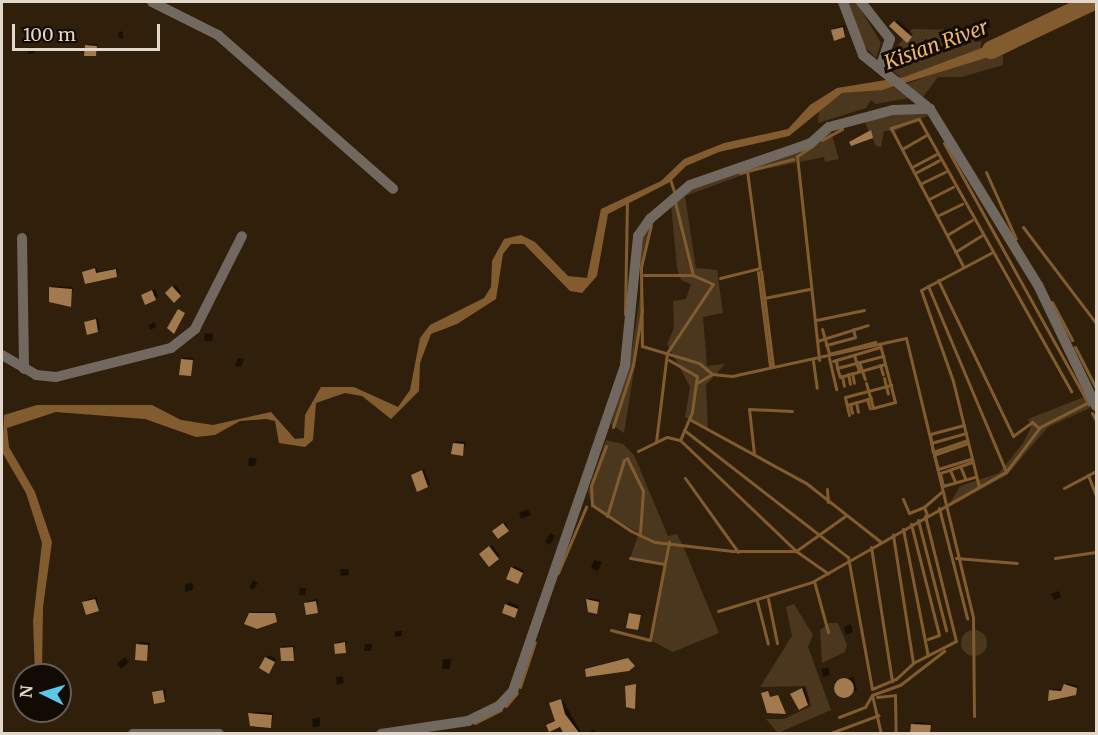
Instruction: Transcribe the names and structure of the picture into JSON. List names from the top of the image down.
{
  "water": ["Kisian River"],
  "scale_bar": "100 m",
  "north": "left"
}
